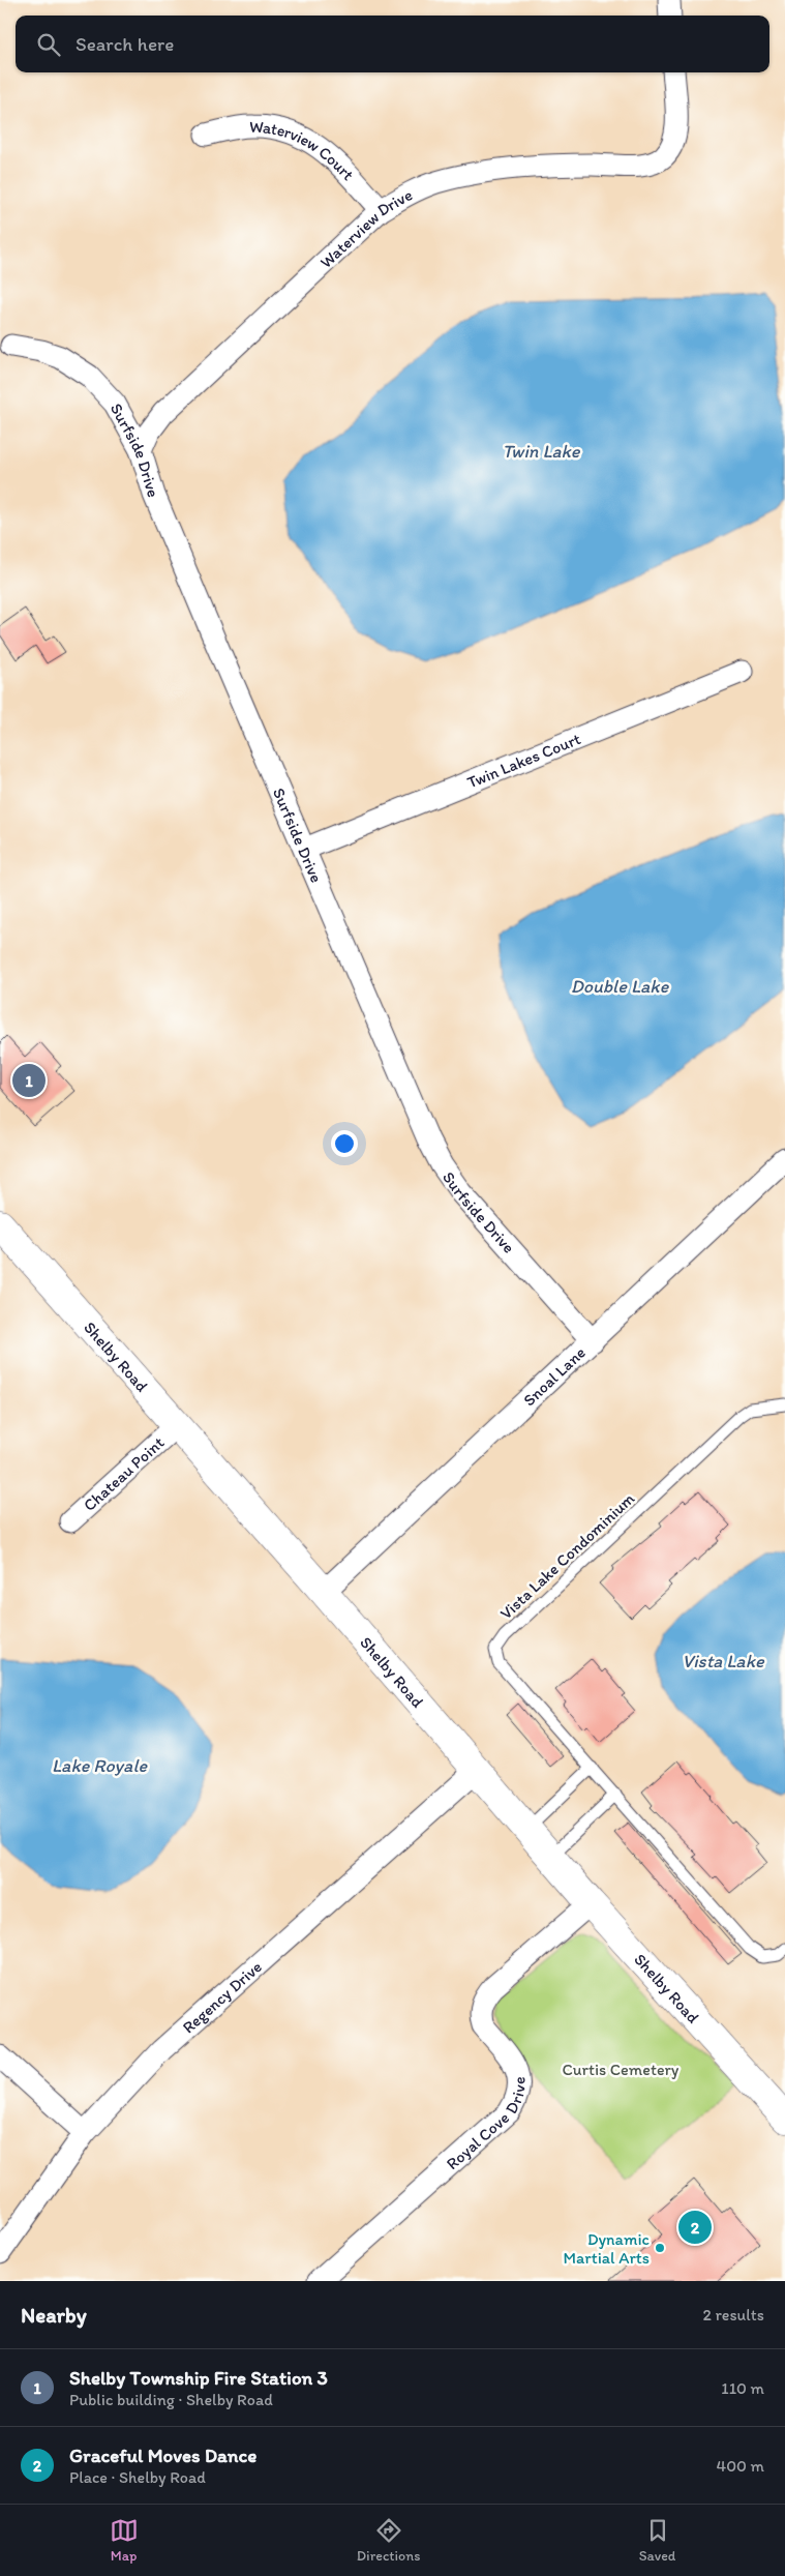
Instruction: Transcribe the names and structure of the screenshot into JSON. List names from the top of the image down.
{
  "streets": {
    "street": [
      "Waterview Court",
      "Waterview Drive",
      "Surfside Drive",
      "Twin Lakes Court",
      "Shelby Road",
      "Snoal Lane",
      "Chateau Point",
      "Regency Drive",
      "Royal Cove Drive"
    ],
    "lane": ["Vista Lake Condominium"]
  },
  "crossings": [
    ["Waterview Court", "Waterview Drive"],
    ["Waterview Drive", "Surfside Drive"],
    ["Surfside Drive", "Twin Lakes Court"],
    ["Surfside Drive", "Snoal Lane"],
    ["Shelby Road", "Snoal Lane"],
    ["Shelby Road", "Chateau Point"],
    ["Shelby Road", "Regency Drive"],
    ["Shelby Road", "Royal Cove Drive"]
  ],
  "water": [
    "Twin Lake",
    "Double Lake",
    "Vista Lake",
    "Lake Royale"
  ],
  "parks": ["Curtis Cemetery"],
  "places": ["Dynamic Martial Arts"],
  "page": {
    "search": "Search here",
    "pins": ["1", "2"],
    "heading": ["Nearby", "2 results"],
    "list": [
      {
        "mark": "1",
        "name": "Shelby Township Fire Station 3",
        "note": "Public building · Shelby Road",
        "value": "110 m"
      },
      {
        "mark": "2",
        "name": "Graceful Moves Dance",
        "note": "Place · Shelby Road",
        "value": "400 m"
      }
    ],
    "nav": ["Map", "Directions", "Saved"]
  }
}
